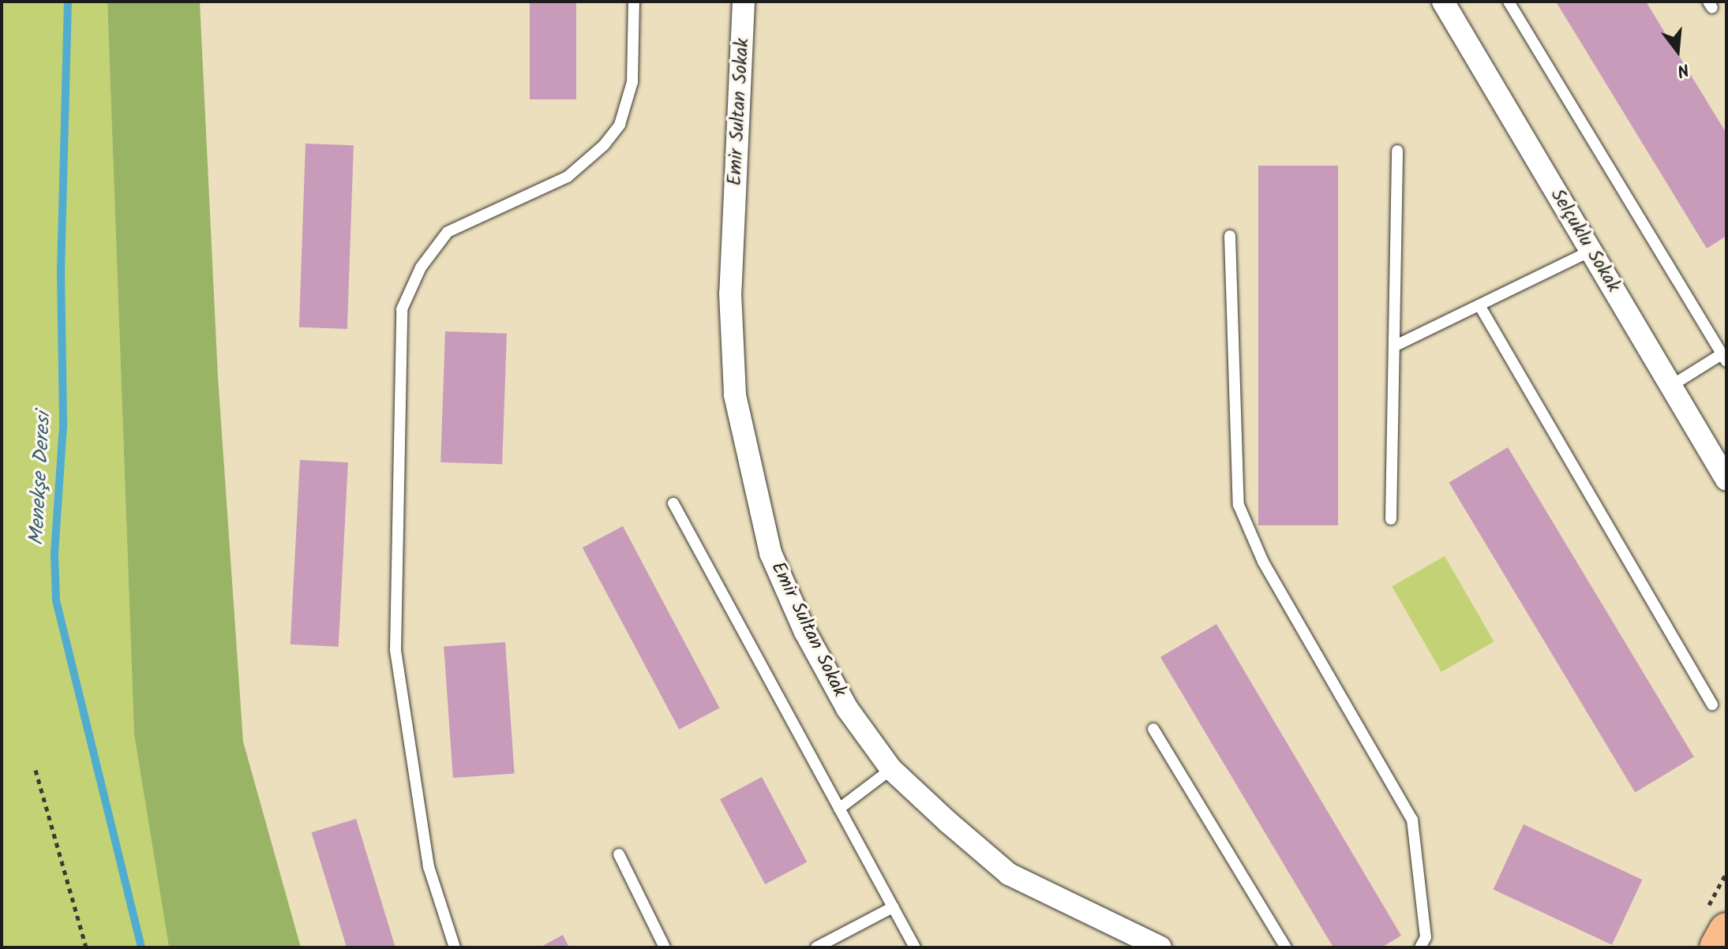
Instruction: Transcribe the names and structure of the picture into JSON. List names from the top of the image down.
{
  "streets": {
    "street": ["Emir Sultan Sokak", "Selçuklu Sokak"]
  },
  "water": ["Menekşe Deresi"],
  "north": "bottom"
}
